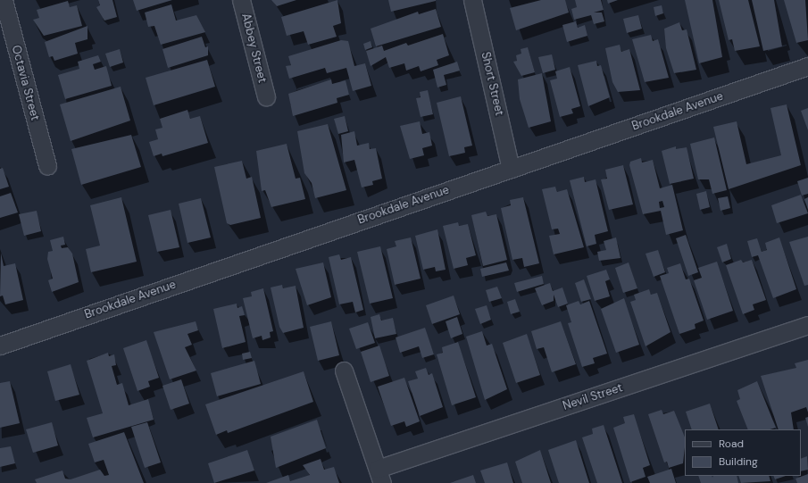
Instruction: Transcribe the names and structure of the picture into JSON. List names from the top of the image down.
{
  "streets": {
    "street": [
      "Abbey Street",
      "Octavia Street",
      "Short Street",
      "Brookdale Avenue",
      "Nevil Street"
    ]
  },
  "crossings": [
    ["Short Street", "Brookdale Avenue"]
  ],
  "legend": ["Road", "Building"]
}
